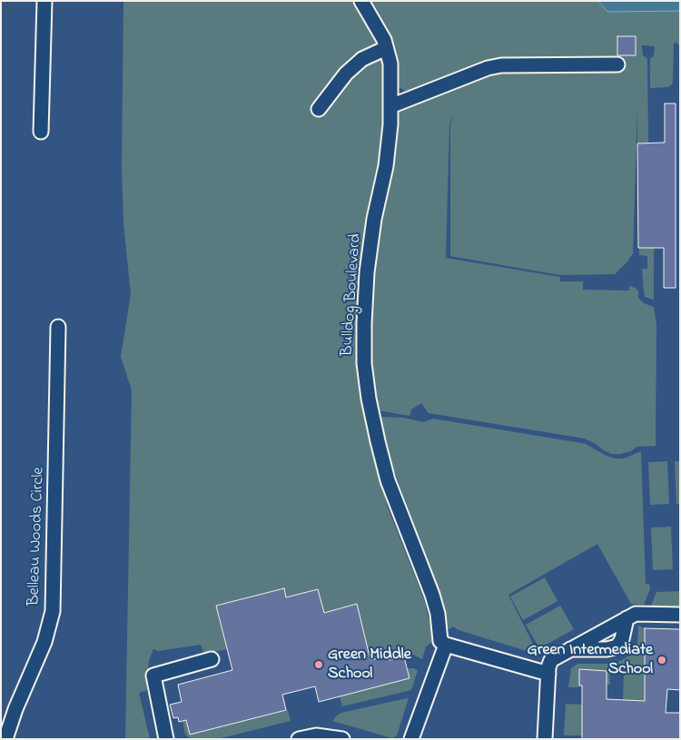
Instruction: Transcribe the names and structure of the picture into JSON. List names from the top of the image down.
{
  "streets": {
    "street": ["Bulldog Boulevard", "Belleau Woods Circle"]
  },
  "places": ["Green Intermediate School", "Green Middle School"]
}
